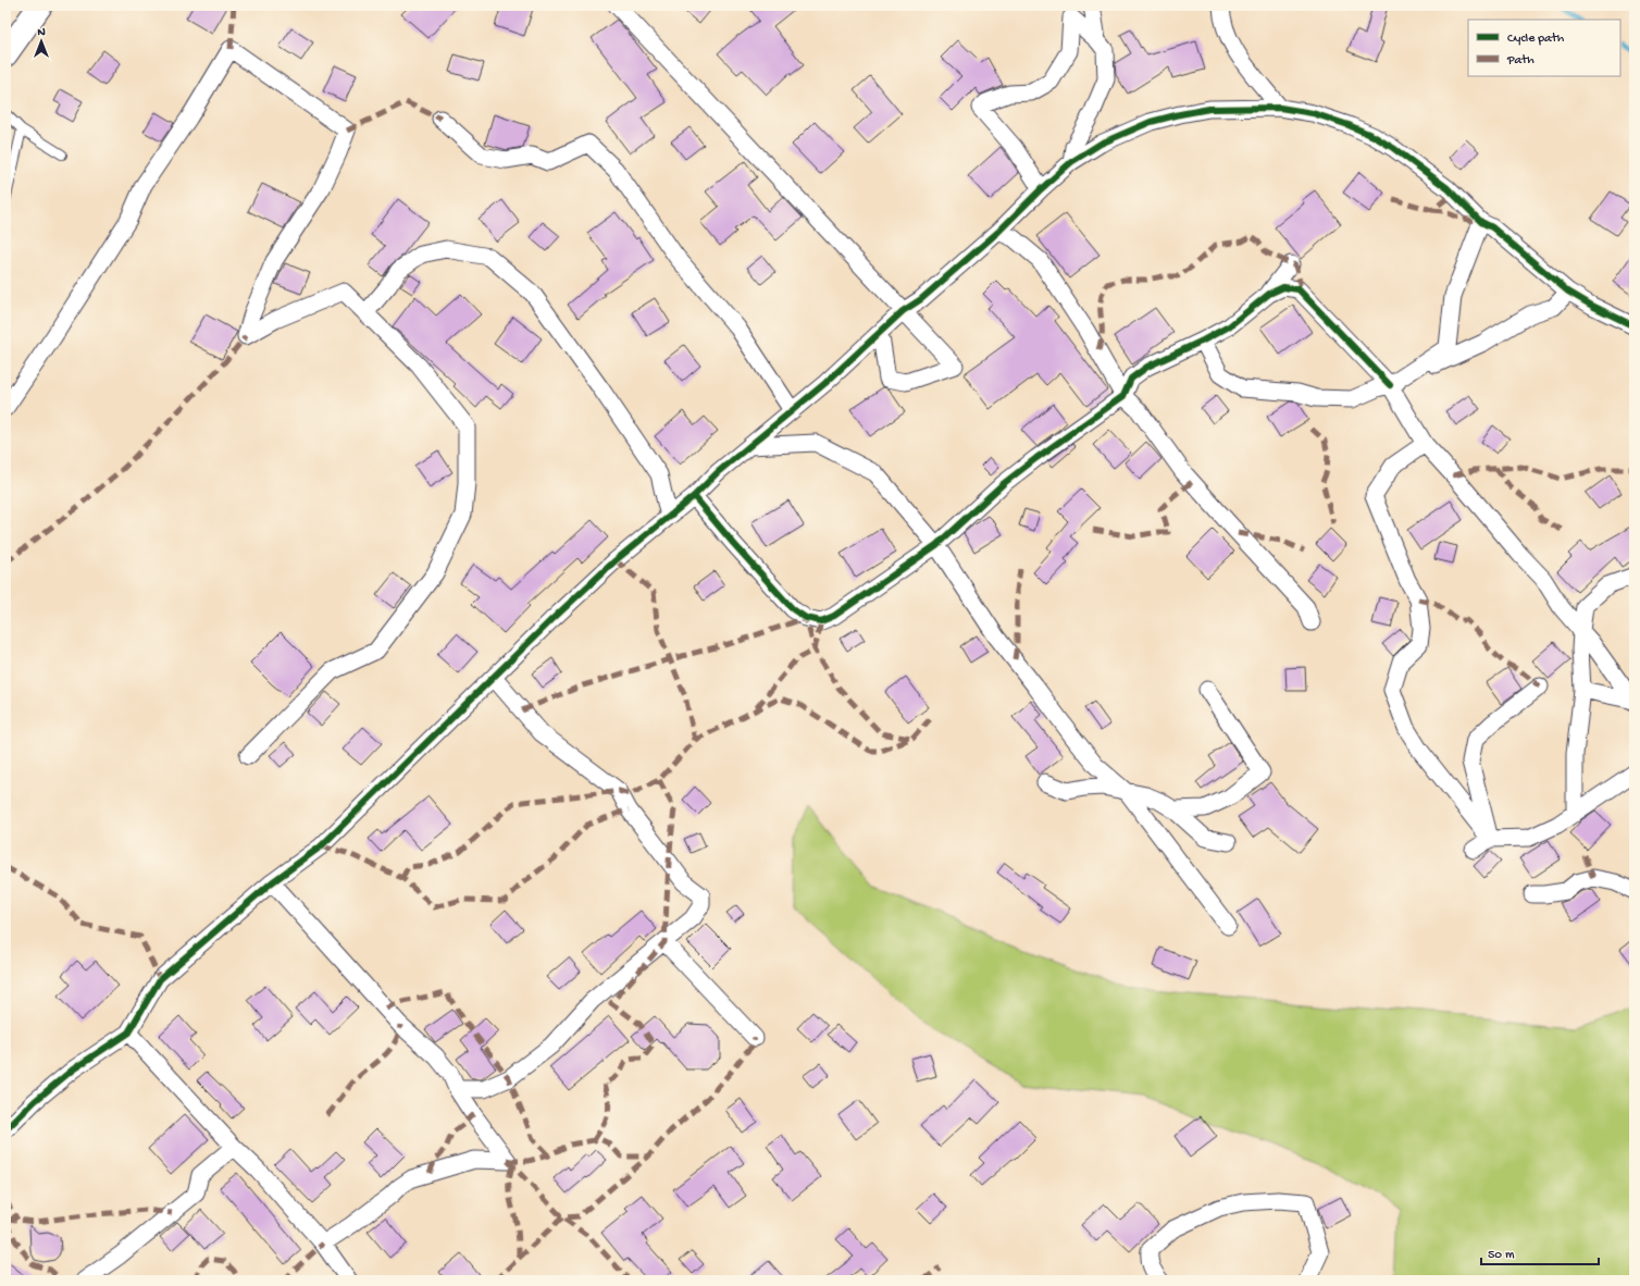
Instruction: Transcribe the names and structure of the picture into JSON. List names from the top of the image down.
{
  "legend": ["Cycle path", "Path"],
  "scale_bar": "50 m",
  "north": "top"
}
